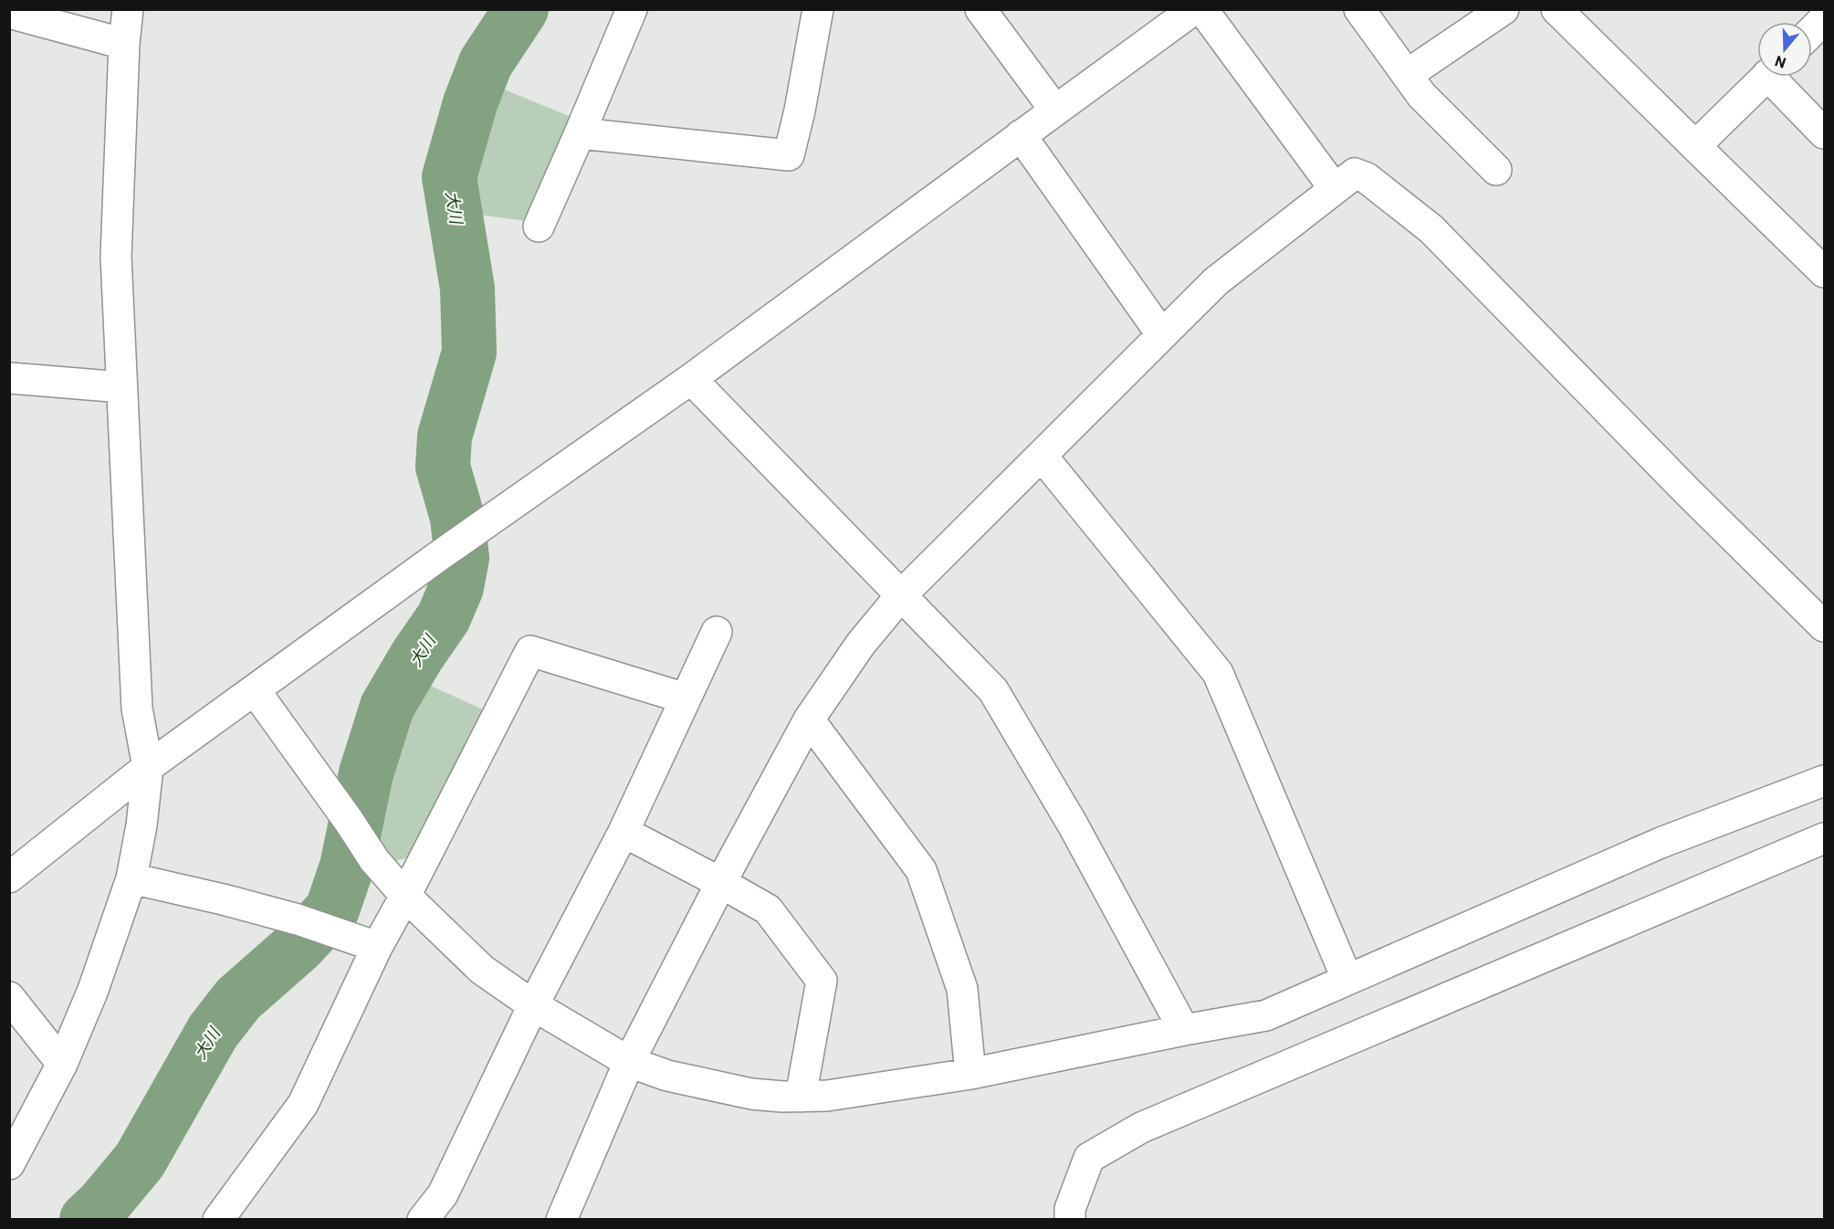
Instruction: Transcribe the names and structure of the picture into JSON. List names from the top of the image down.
{
  "water": ["大川"],
  "north": "bottom"
}
